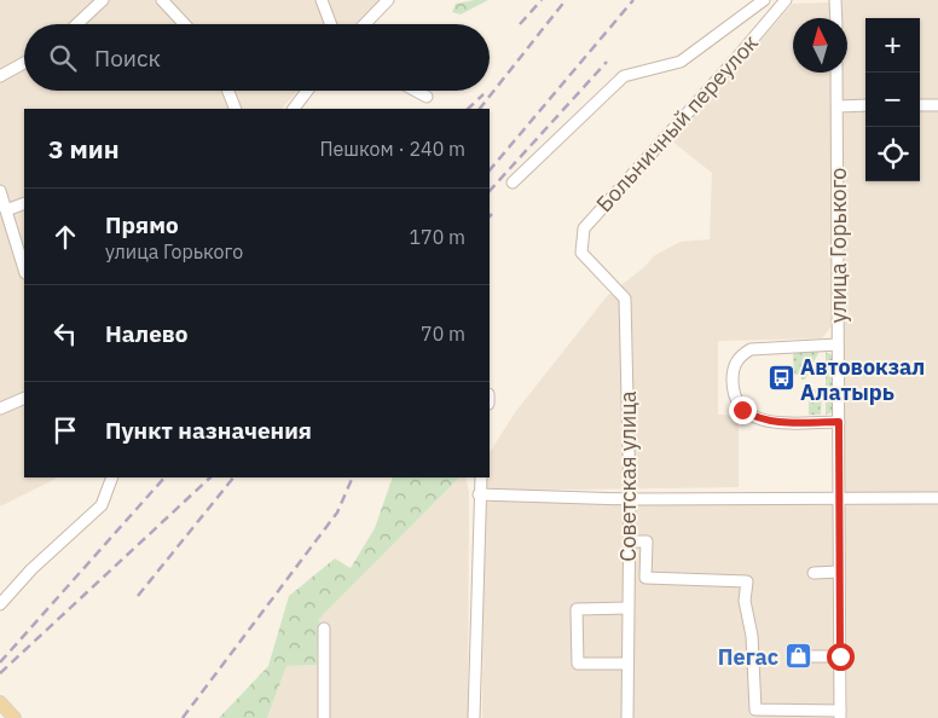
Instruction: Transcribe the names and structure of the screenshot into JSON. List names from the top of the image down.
{
  "streets": {
    "street": ["Больничный переулок", "улица Горького", "Советская улица"]
  },
  "crossings": [
    ["Больничный переулок", "Советская улица"]
  ],
  "places": {
    "bus stop": ["Автовокзал Алатырь"],
    "shop": ["Пегас"]
  },
  "north": "top",
  "page": {
    "map_buttons": ["+", "−"],
    "search": "Поиск",
    "heading": ["3 мин", "Пешком · 240 m"],
    "list": [
      ["Прямо", "улица Горького", "170 m"],
      ["Налево", "70 m"],
      "Пункт назначения"
    ]
  }
}
